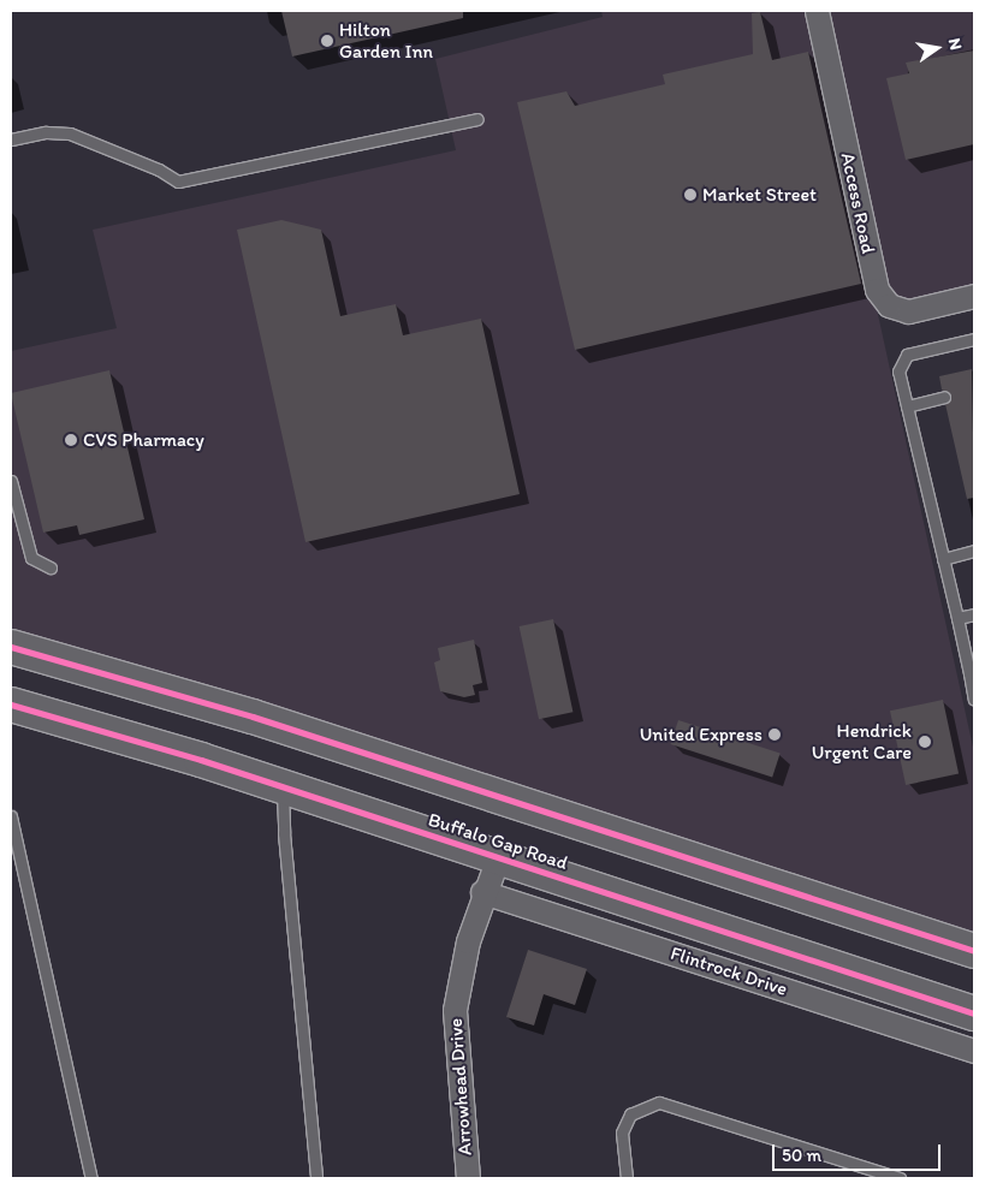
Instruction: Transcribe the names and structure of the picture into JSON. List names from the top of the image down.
{
  "streets": {
    "main road": ["Buffalo Gap Road"],
    "street": ["Access Road", "Flintrock Drive", "Arrowhead Drive"]
  },
  "crossings": [
    ["Buffalo Gap Road", "Arrowhead Drive"],
    ["Flintrock Drive", "Arrowhead Drive"]
  ],
  "places": [
    "Hilton Garden Inn",
    "Market Street",
    "CVS Pharmacy",
    "United Express",
    "Hendrick Urgent Care"
  ],
  "scale_bar": "50 m",
  "north": "right"
}
